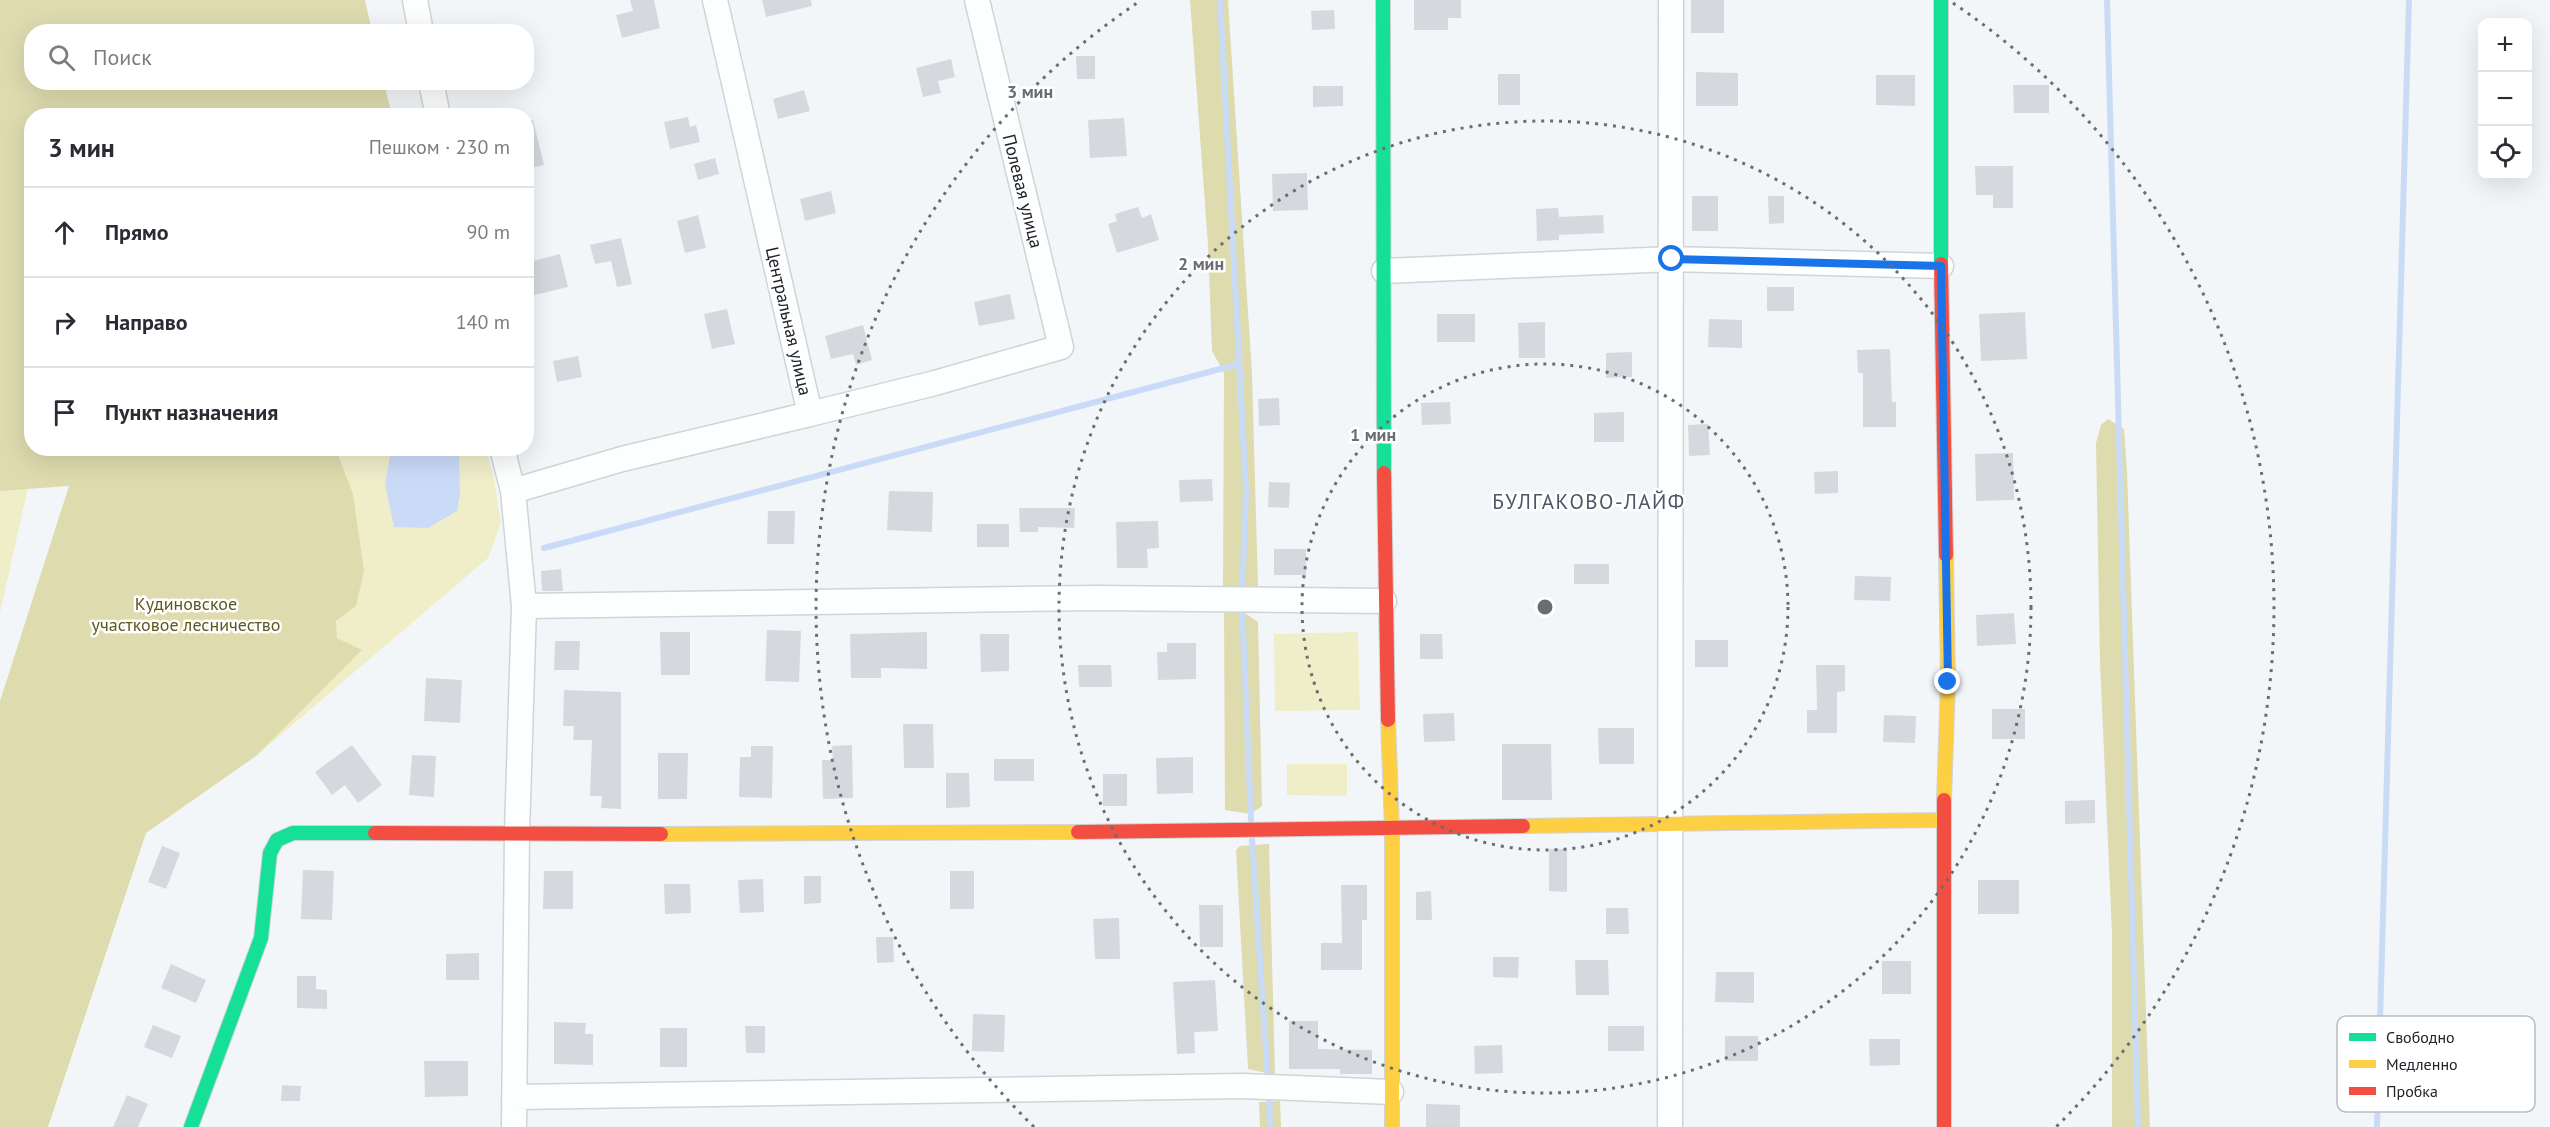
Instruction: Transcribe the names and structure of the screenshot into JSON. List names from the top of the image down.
{
  "streets": {
    "street": ["Полевая улица", "Центральная улица"]
  },
  "crossings": [
    ["Полевая улица", "Центральная улица"]
  ],
  "districts": ["БУЛГАКОВО-ЛАЙФ"],
  "parks": ["Кудиновское участковое лесничество"],
  "legend": ["Свободно", "Медленно", "Пробка"],
  "page": {
    "map_buttons": ["+", "−"],
    "search": "Поиск",
    "heading": ["3 мин", "Пешком · 230 m"],
    "list": [
      ["Прямо", "90 m"],
      ["Направо", "140 m"],
      "Пункт назначения"
    ]
  },
  "rings": ["3 мин", "2 мин", "1 мин"]
}
